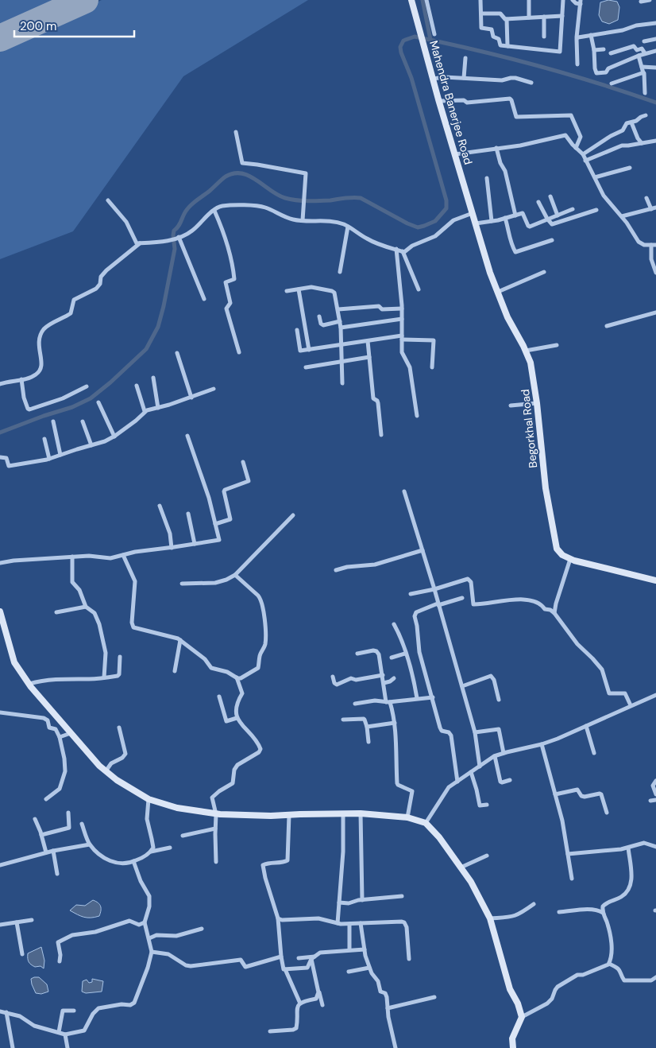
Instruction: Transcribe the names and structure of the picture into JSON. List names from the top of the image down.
{
  "streets": {
    "street": ["Mahendra Banerjee Road", "Begorkhal Road"]
  },
  "crossings": [
    ["Mahendra Banerjee Road", "Begorkhal Road"]
  ],
  "scale_bar": "200 m"
}
